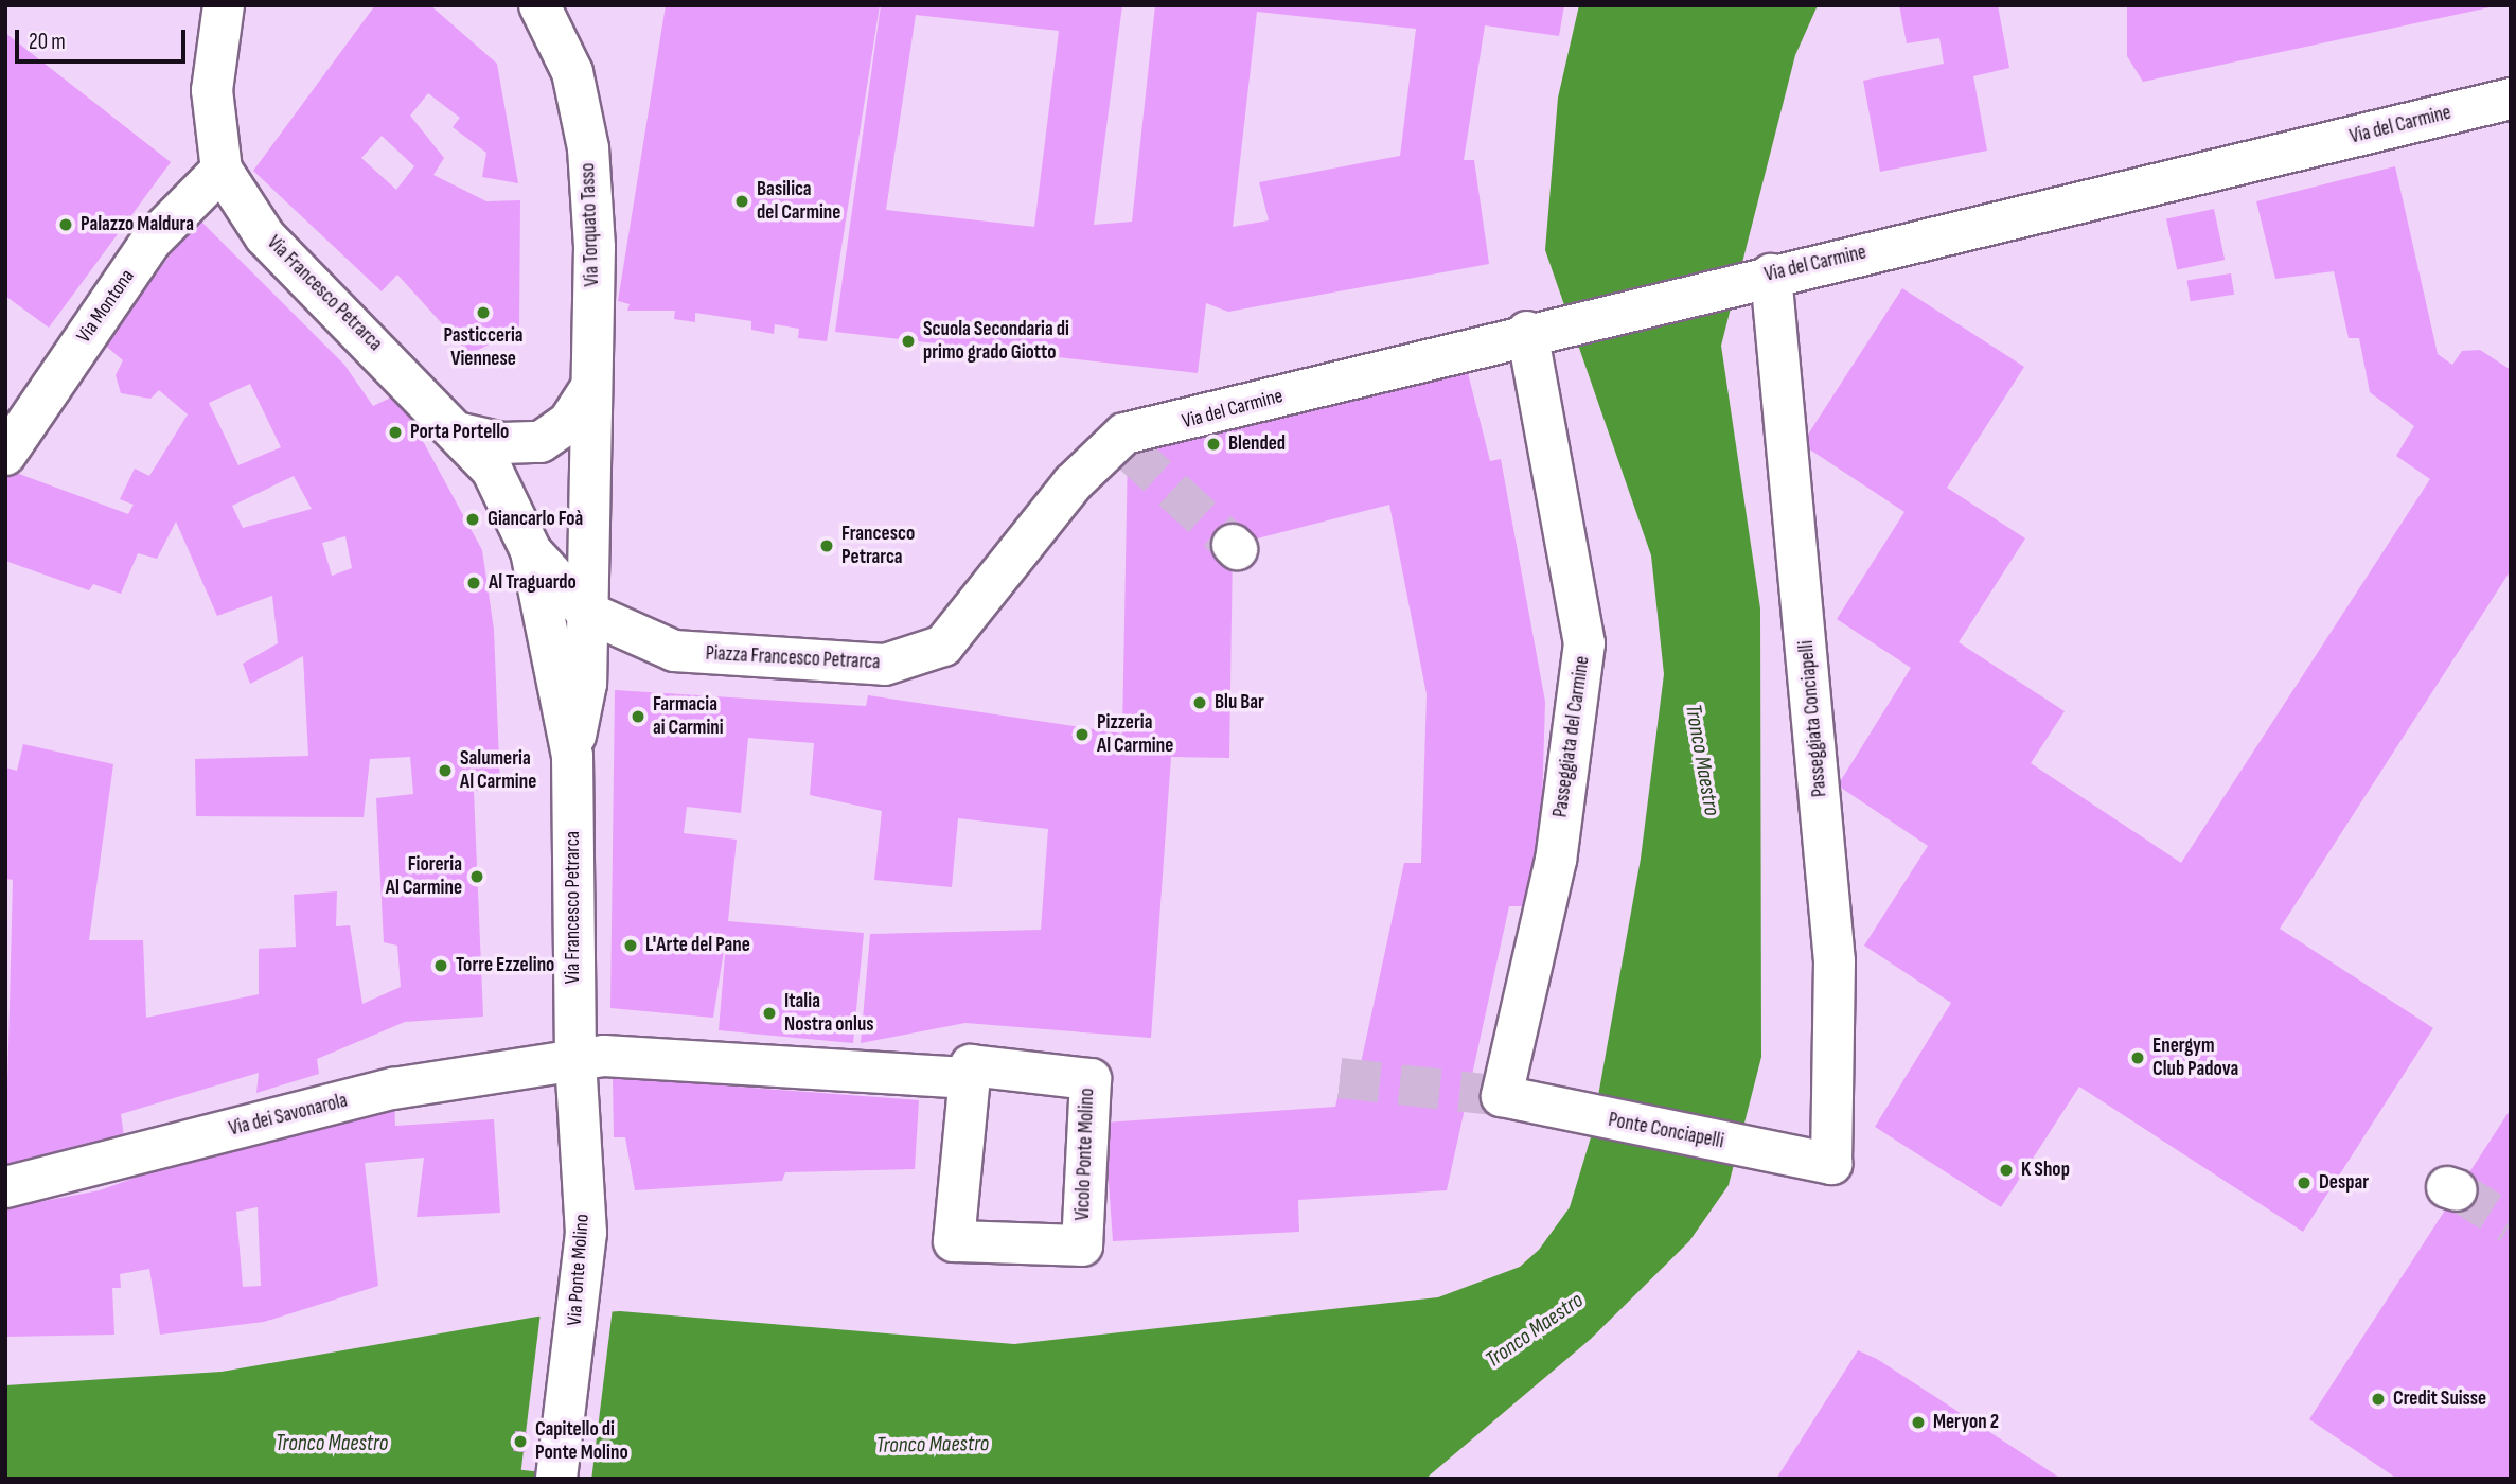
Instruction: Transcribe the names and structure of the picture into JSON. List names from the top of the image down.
{
  "streets": {
    "street": [
      "Via del Carmine",
      "Via Torquato Tasso",
      "Via Francesco Petrarca",
      "Via Montona",
      "Piazza Francesco Petrarca",
      "Passeggiata Conciapelli",
      "Passeggiata del Carmine",
      "Via dei Savonarola",
      "Ponte Conciapelli",
      "Vicolo Ponte Molino",
      "Via Ponte Molino"
    ]
  },
  "crossings": [
    ["Via del Carmine", "Piazza Francesco Petrarca"],
    ["Via del Carmine", "Passeggiata Conciapelli"],
    ["Via del Carmine", "Passeggiata del Carmine"],
    ["Via Torquato Tasso", "Via Francesco Petrarca"],
    ["Via Francesco Petrarca", "Via Montona"],
    ["Via Francesco Petrarca", "Piazza Francesco Petrarca"],
    ["Via Francesco Petrarca", "Via dei Savonarola"],
    ["Via Francesco Petrarca", "Vicolo Ponte Molino"],
    ["Via Francesco Petrarca", "Via Ponte Molino"],
    ["Passeggiata Conciapelli", "Ponte Conciapelli"],
    ["Passeggiata del Carmine", "Ponte Conciapelli"],
    ["Via dei Savonarola", "Vicolo Ponte Molino"],
    ["Via dei Savonarola", "Via Ponte Molino"],
    ["Vicolo Ponte Molino", "Via Ponte Molino"]
  ],
  "water": ["Tronco Maestro"],
  "places": [
    "Basilica del Carmine",
    "Palazzo Maldura",
    "Pasticceria Viennese",
    "Scuola Secondaria di primo grado Giotto",
    "Porta Portello",
    "Blended",
    "Giancarlo Foà",
    "Francesco Petrarca",
    "Al Traguardo",
    "Blu Bar",
    "Farmacia ai Carmini",
    "Pizzeria Al Carmine",
    "Salumeria Al Carmine",
    "Fioreria Al Carmine",
    "L'Arte del Pane",
    "Torre Ezzelino",
    "Italia Nostra onlus",
    "Energym Club Padova",
    "K Shop",
    "Despar",
    "Credit Suisse",
    "Meryon 2",
    "Capitello di Ponte Molino"
  ],
  "scale_bar": "20 m"
}
